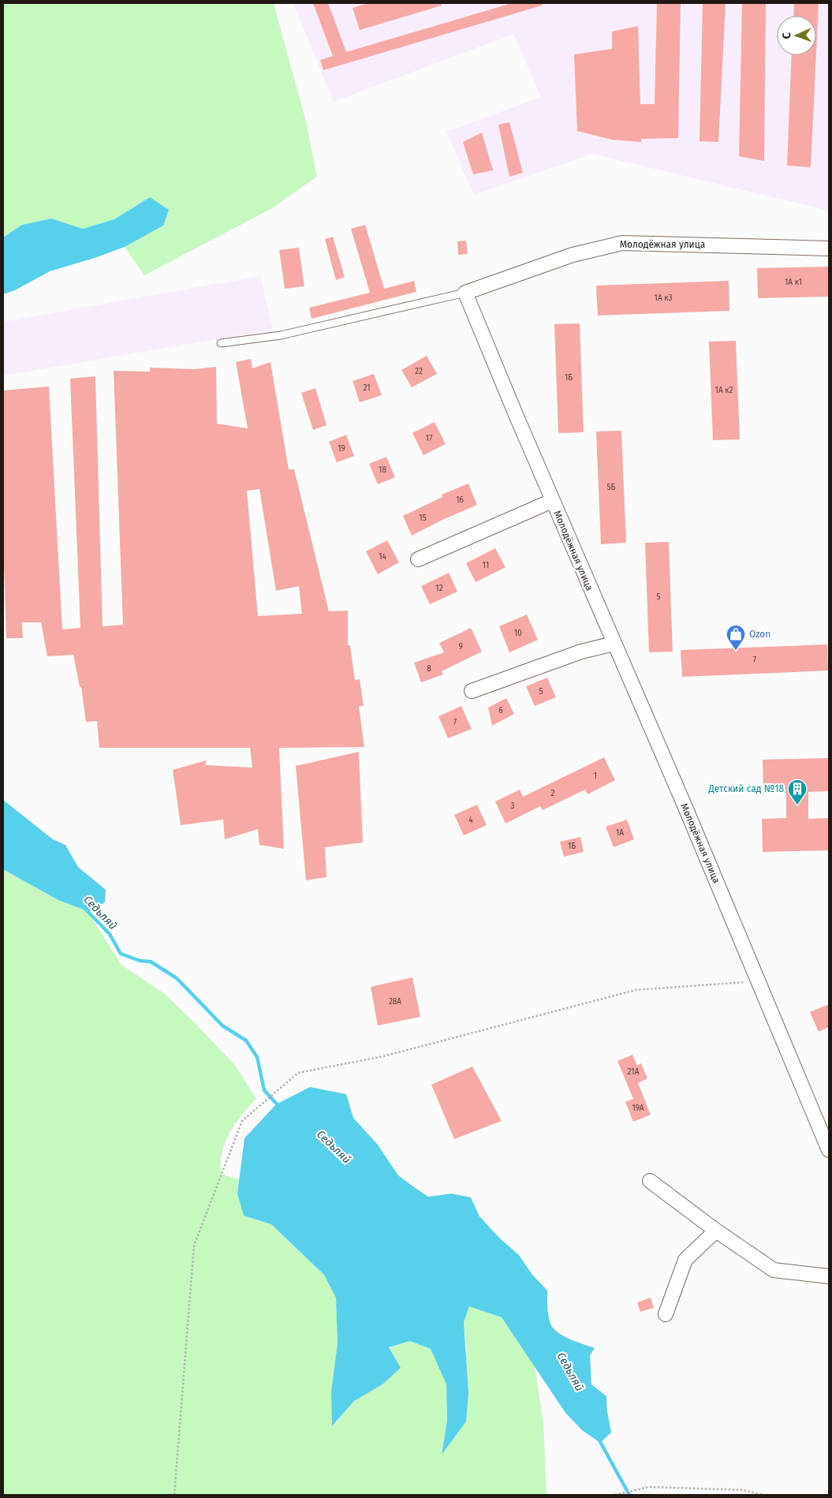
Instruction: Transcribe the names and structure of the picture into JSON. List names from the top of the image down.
{
  "streets": {
    "street": ["Молодёжная улица"]
  },
  "water": ["Седьляй"],
  "places": {
    "shop": ["Ozon"],
    "building": ["Детский сад №18"]
  },
  "house_numbers": [
    "1А к1",
    "1А к3",
    "22",
    "1Б",
    "21",
    "1А к2",
    "17",
    "19",
    "18",
    "5Б",
    "16",
    "15",
    "14",
    "11",
    "12",
    "5",
    "10",
    "9",
    "7",
    "8",
    "5",
    "6",
    "7",
    "1",
    "2",
    "3",
    "4",
    "1А",
    "1Б",
    "28А",
    "21А",
    "19А"
  ],
  "north": "left"
}
